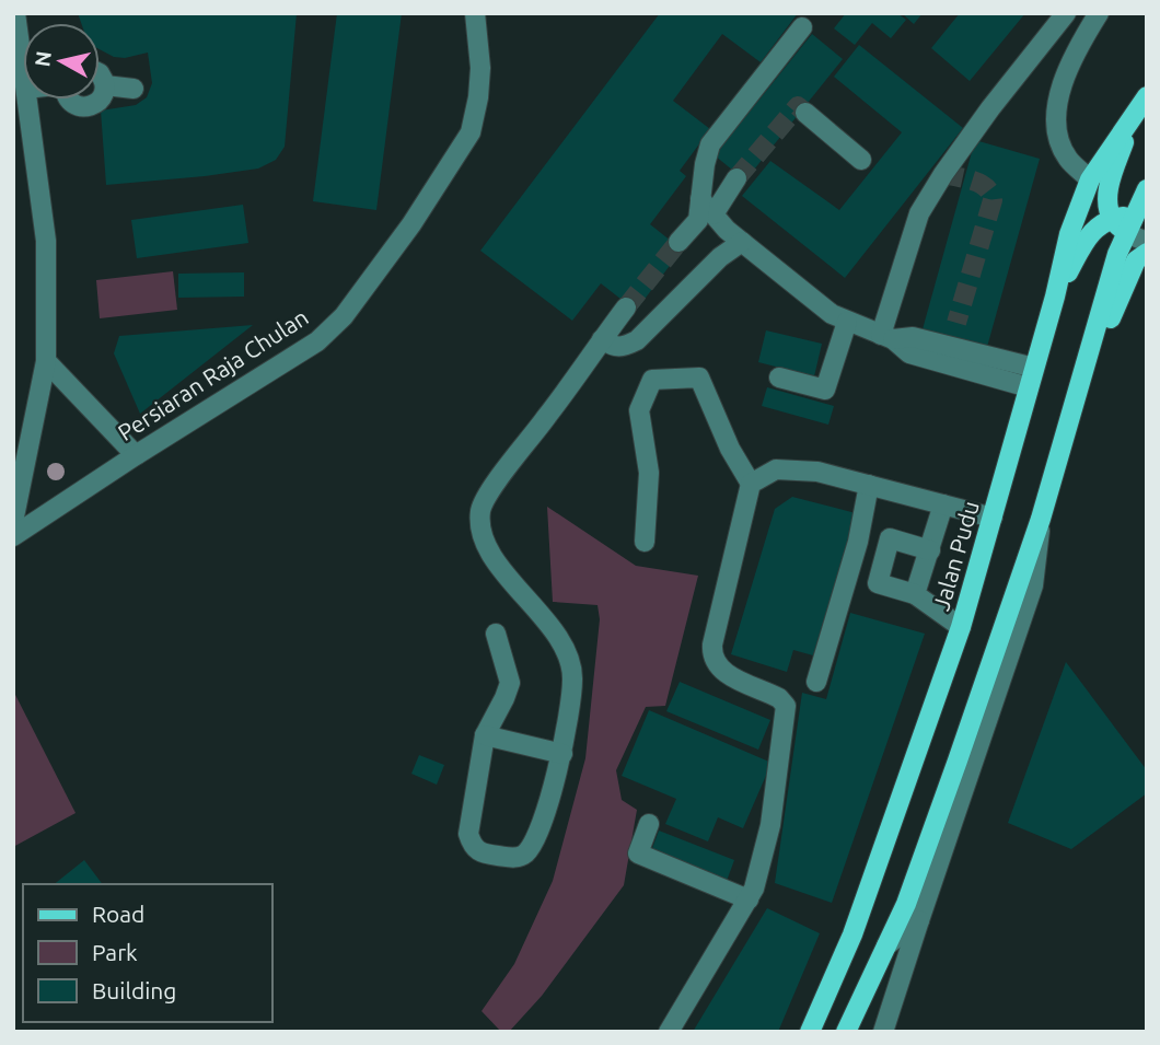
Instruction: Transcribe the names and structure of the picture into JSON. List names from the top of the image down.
{
  "streets": {
    "main road": ["Jalan Pudu"],
    "street": ["Persiaran Raja Chulan"]
  },
  "legend": ["Road", "Park", "Building"],
  "north": "left"
}
